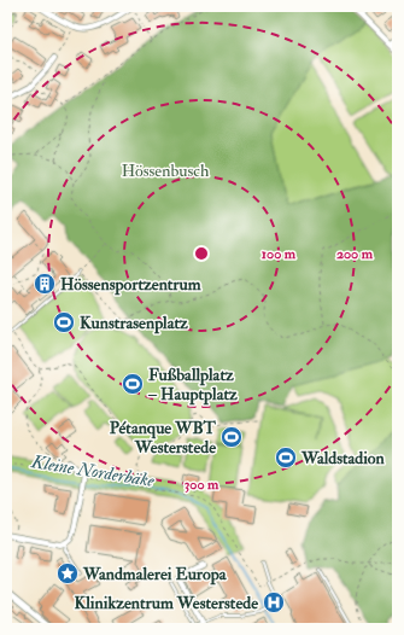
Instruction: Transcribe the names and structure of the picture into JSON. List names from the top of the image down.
{
  "water": ["Kleine Norderbäke"],
  "parks": ["Hössenbusch"],
  "places": {
    "building": ["Hössensportzentrum"],
    "sports": [
      "Kunstrasenplatz",
      "Fußballplatz – Hauptplatz",
      "Pétanque WBT Westerstede",
      "Waldstadion"
    ],
    "place": ["Wandmalerei Europa"],
    "hospital": ["Klinikzentrum Westerstede"]
  },
  "rings": ["100 m", "200 m", "300 m"]
}
